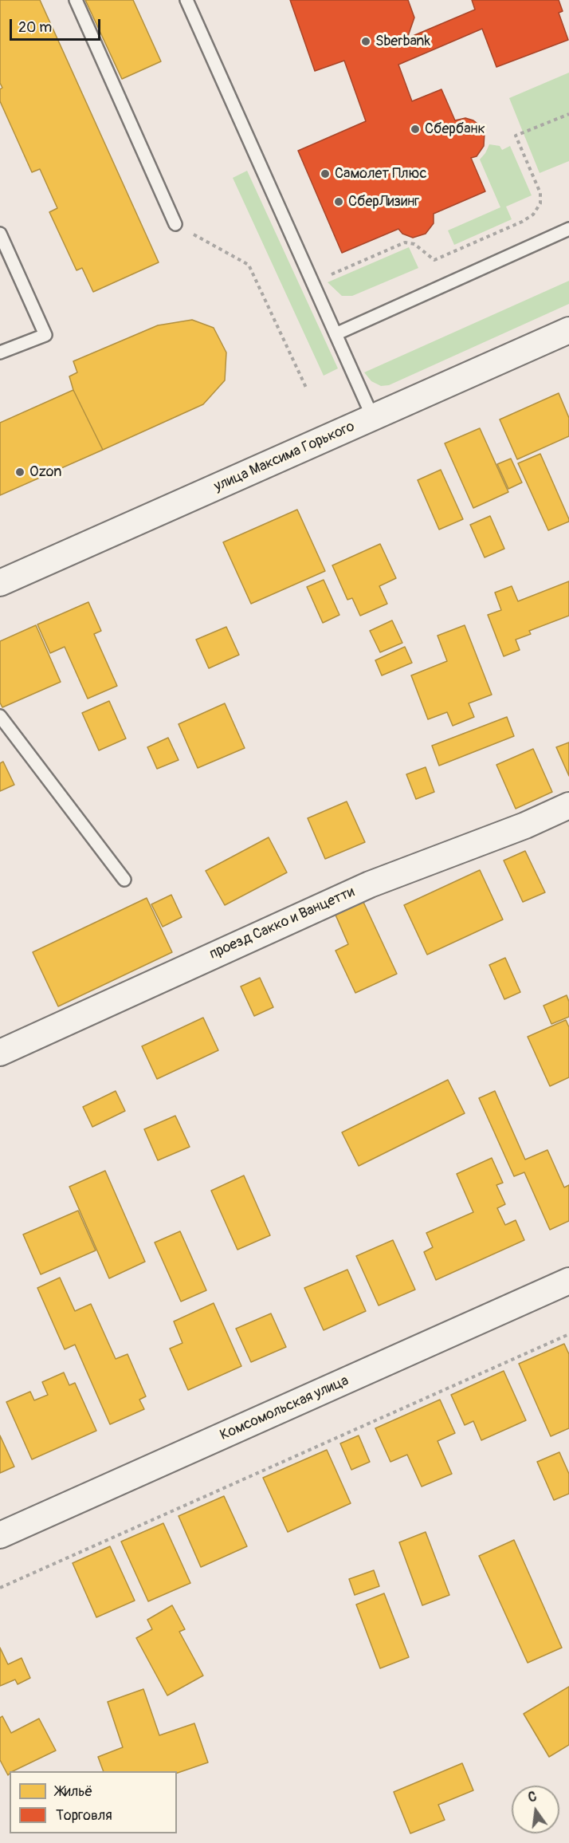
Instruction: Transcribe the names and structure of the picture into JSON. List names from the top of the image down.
{
  "streets": {
    "street": ["улица Максима Горького", "проезд Сакко и Ванцетти", "Комсомольская улица"]
  },
  "places": [
    "Sberbank",
    "Сбербанк",
    "Самолет Плюс",
    "СберЛизинг",
    "Ozon"
  ],
  "legend": ["Жильё", "Торговля"],
  "scale_bar": "20 m",
  "north": "top"
}
